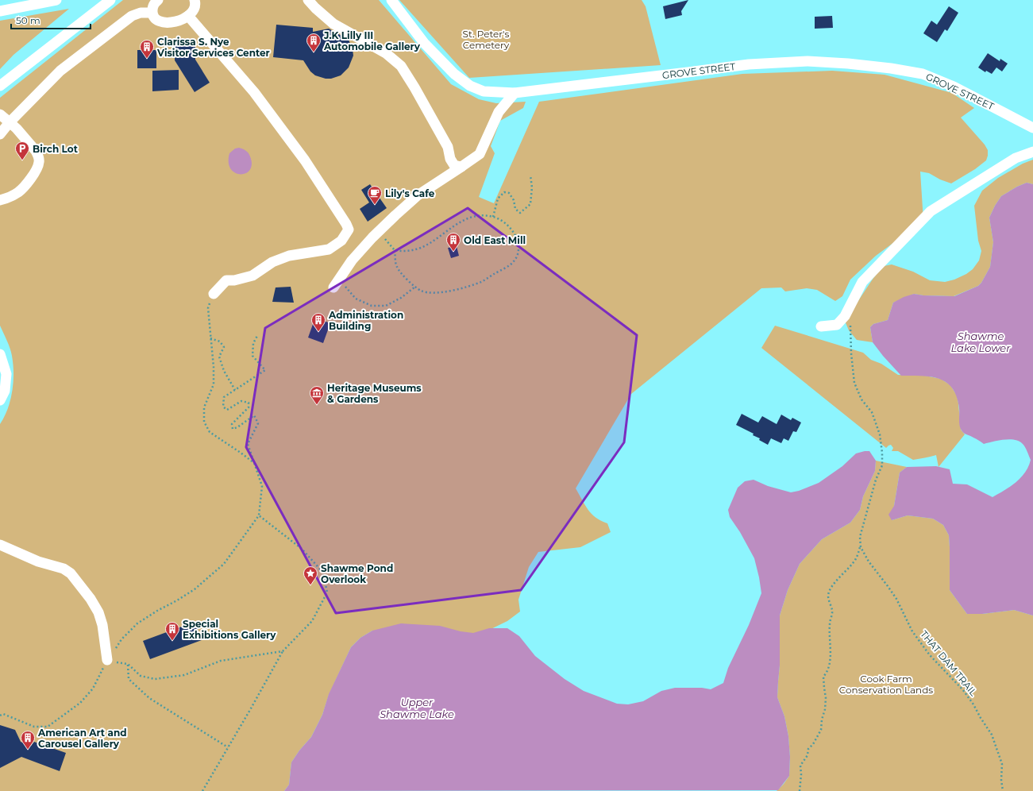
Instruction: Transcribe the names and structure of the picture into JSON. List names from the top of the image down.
{
  "streets": {
    "street": ["GROVE STREET"],
    "path": ["THAT DAM TRAIL"]
  },
  "water": ["Shawme Lake Lower", "Upper Shawme Lake"],
  "parks": ["St. Peter's Cemetery", "Cook Farm Conservation Lands"],
  "places": {
    "building": [
      "J.K Lilly III Automobile Gallery",
      "Clarissa S. Nye Visitor Services Center",
      "Old East Mill",
      "Administration Building",
      "Special Exhibitions Gallery",
      "American Art and Carousel Gallery"
    ],
    "parking": ["Birch Lot"],
    "cafe": ["Lily's Cafe"],
    "museum": ["Heritage Museums & Gardens"],
    "place": ["Shawme Pond Overlook"]
  },
  "scale_bar": "50 m"
}
